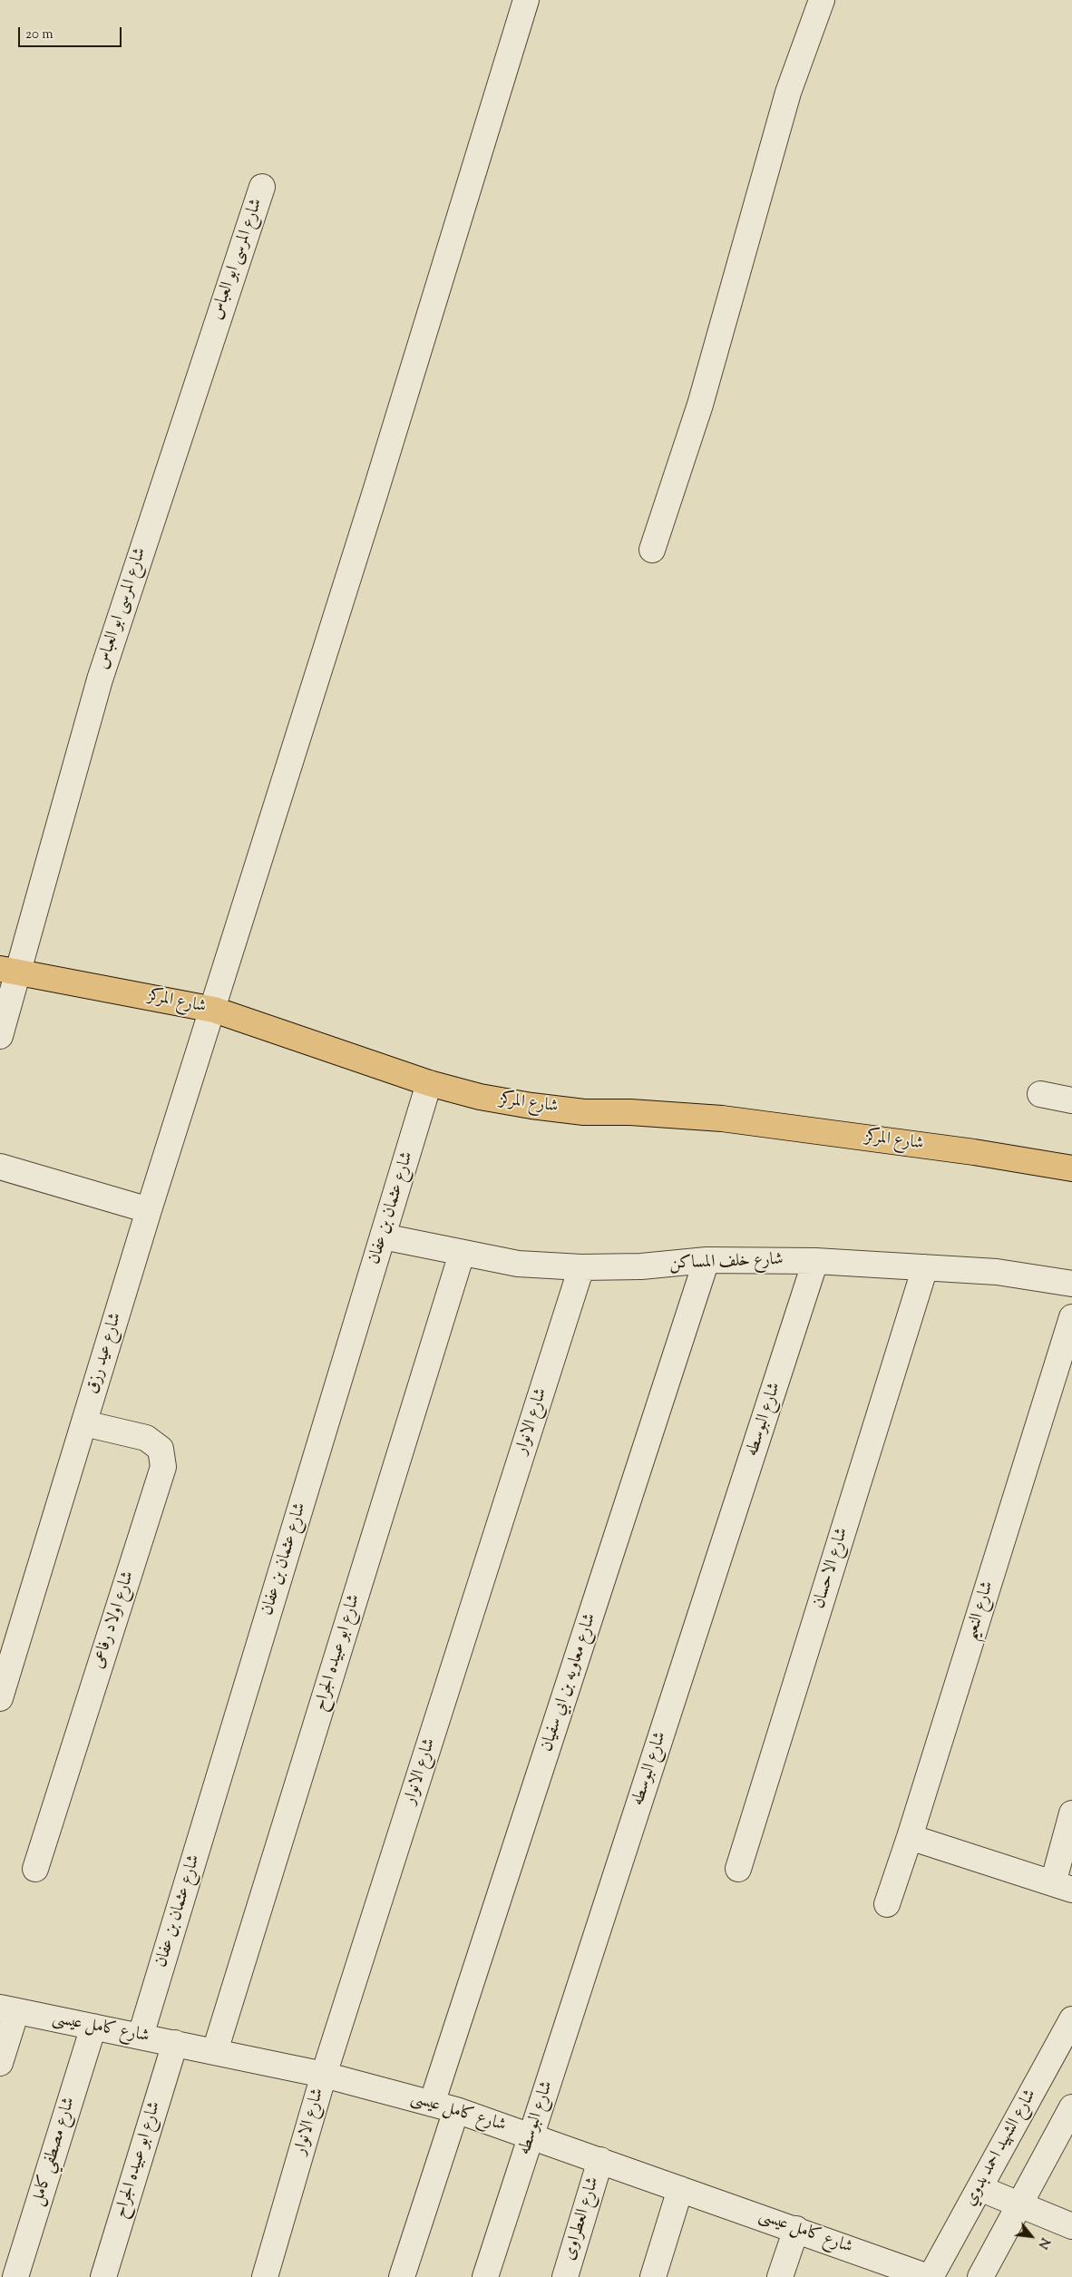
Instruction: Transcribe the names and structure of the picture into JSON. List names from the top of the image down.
{
  "streets": {
    "main road": ["شارع المركز"],
    "street": [
      "شارع المرسى ابو العباس",
      "شارع عثمان بن عفان",
      "شارع خلف المساكن",
      "شارع عيد رزق",
      "شارع البوسطه",
      "شارع الانوار",
      "شارع الاحسان",
      "شارع النعيم",
      "شارع اولاد رفاعى",
      "شارع ابو عبيده الجراح",
      "شارع معاويه بن ابي سفيان",
      "شارع كامل عيسى",
      "شارع الشهيد احمد بدوي",
      "شارع مصطفي كامل",
      "شارع العطراوى"
    ]
  },
  "crossings": [
    ["شارع المرسى ابو العباس", "شارع المركز"],
    ["شارع المركز", "شارع عثمان بن عفان"],
    ["شارع المركز", "شارع عيد رزق"],
    ["شارع عثمان بن عفان", "شارع خلف المساكن"],
    ["شارع عثمان بن عفان", "شارع كامل عيسى"],
    ["شارع خلف المساكن", "شارع البوسطه"],
    ["شارع خلف المساكن", "شارع الانوار"],
    ["شارع خلف المساكن", "شارع الاحسان"],
    ["شارع خلف المساكن", "شارع ابو عبيده الجراح"],
    ["شارع خلف المساكن", "شارع معاويه بن ابي سفيان"],
    ["شارع عيد رزق", "شارع اولاد رفاعى"],
    ["شارع البوسطه", "شارع كامل عيسى"],
    ["شارع الانوار", "شارع كامل عيسى"],
    ["شارع ابو عبيده الجراح", "شارع كامل عيسى"],
    ["شارع معاويه بن ابي سفيان", "شارع كامل عيسى"],
    ["شارع كامل عيسى", "شارع الشهيد احمد بدوي"],
    ["شارع كامل عيسى", "شارع مصطفي كامل"],
    ["شارع كامل عيسى", "شارع العطراوى"]
  ],
  "scale_bar": "20 m",
  "north": "bottom right"
}
